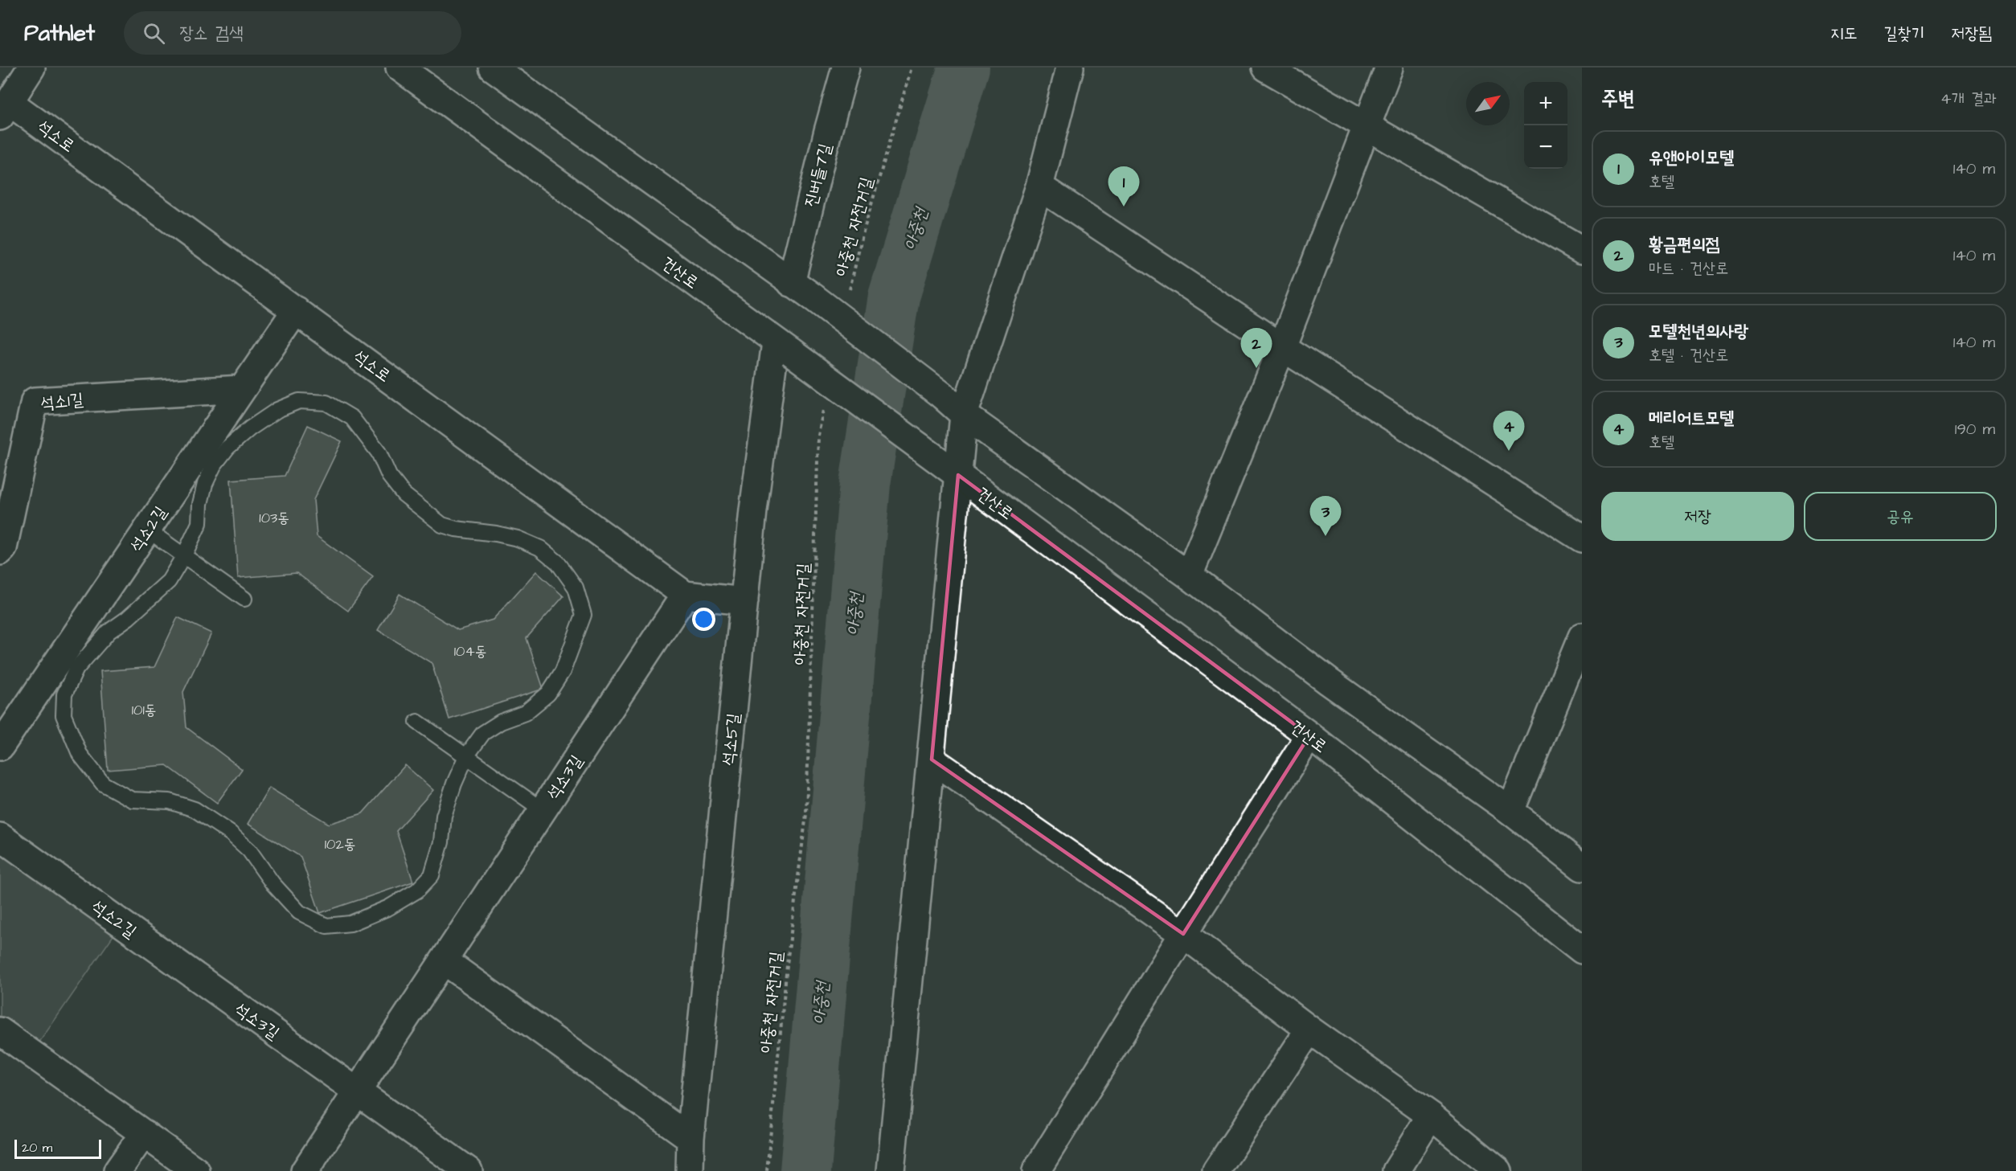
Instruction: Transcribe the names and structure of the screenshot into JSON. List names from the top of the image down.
{
  "streets": {
    "street": [
      "석소로",
      "진버들7길",
      "건산로",
      "석소1길",
      "석소2길",
      "석소5길",
      "석소3길"
    ],
    "path": ["아중천 자전거길"]
  },
  "crossings": [
    ["석소로", "석소2길"],
    ["석소로", "석소3길"],
    ["건산로", "석소5길"],
    ["석소1길", "석소2길"],
    ["석소2길", "석소3길"]
  ],
  "water": ["아중천"],
  "house_numbers": [
    "103동",
    "104동",
    "101동",
    "102동"
  ],
  "scale_bar": "20 m",
  "north": "top right",
  "page": {
    "header": "Pathlet",
    "search": "장소 검색",
    "nav": ["지도", "길찾기", "저장됨"],
    "heading": ["주변", "4개 결과"],
    "map_buttons": ["+", "−"],
    "list": [
      {
        "mark": "1",
        "name": "유앤아이모텔",
        "note": "호텔",
        "value": "140 m"
      },
      {
        "mark": "2",
        "name": "황금편의점",
        "note": "마트 · 건산로",
        "value": "140 m"
      },
      {
        "mark": "3",
        "name": "모텔천년의사랑",
        "note": "호텔 · 건산로",
        "value": "140 m"
      },
      {
        "mark": "4",
        "name": "메리어트모텔",
        "note": "호텔",
        "value": "190 m"
      }
    ],
    "pins": [
      "1",
      "2",
      "4",
      "3"
    ],
    "buttons": ["저장", "공유"],
    "scale": "20 m"
  }
}
